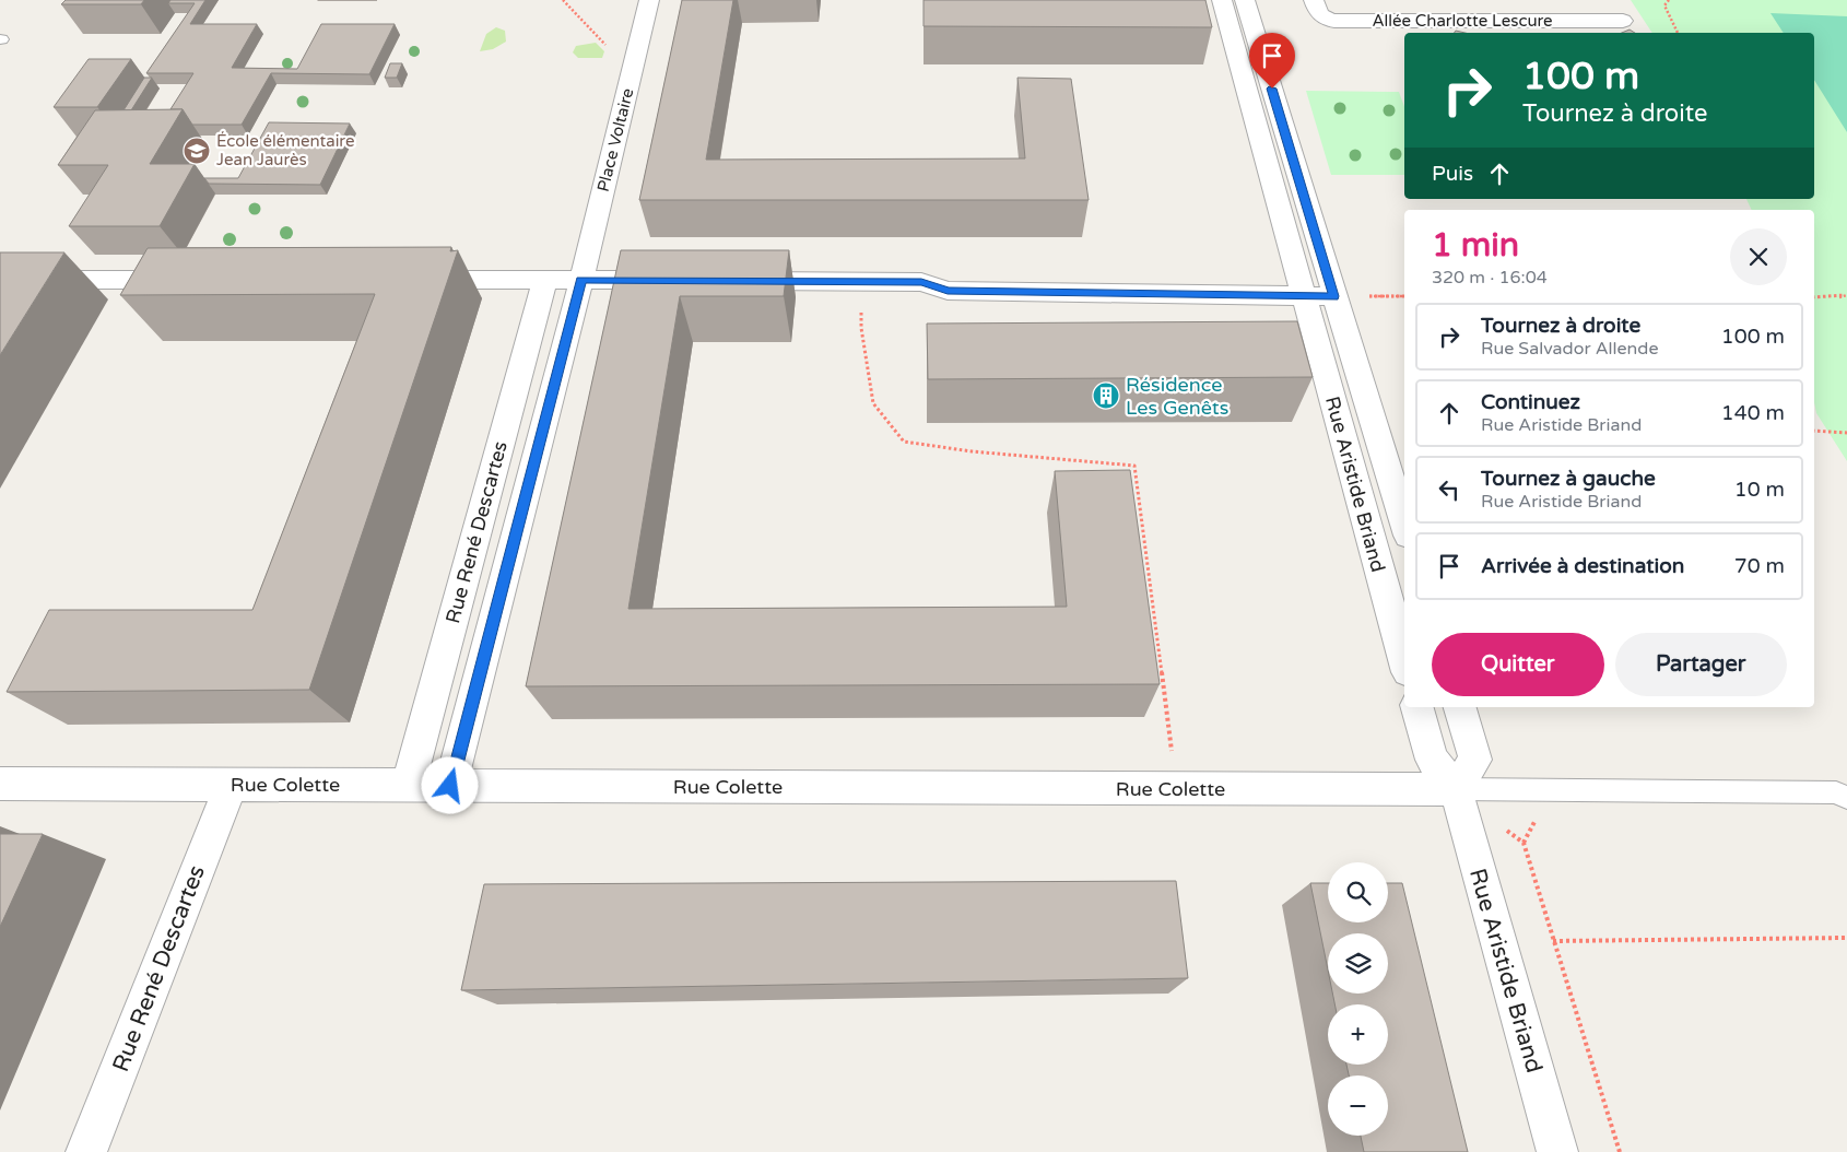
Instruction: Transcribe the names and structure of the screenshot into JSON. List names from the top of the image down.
{
  "streets": {
    "street": [
      "Allée Charlotte Lescure",
      "Place Voltaire",
      "Rue Aristide Briand",
      "Rue René Descartes",
      "Rue Colette"
    ]
  },
  "crossings": [
    ["Place Voltaire", "Rue René Descartes"],
    ["Rue Aristide Briand", "Rue Colette"],
    ["Rue René Descartes", "Rue Colette"]
  ],
  "places": {
    "school or university": ["École élémentaire Jean Jaurès"],
    "building": ["Résidence Les Genêts"]
  },
  "page": {
    "turn": ["100 m", "Tournez à droite"],
    "then": "Puis",
    "heading": ["1 min", "320 m · 16:04"],
    "list": [
      {
        "name": "Tournez à droite",
        "note": "Rue Salvador Allende",
        "value": "100 m"
      },
      {
        "name": "Continuez",
        "note": "Rue Aristide Briand",
        "value": "140 m"
      },
      {
        "name": "Tournez à gauche",
        "note": "Rue Aristide Briand",
        "value": "10 m"
      },
      {
        "name": "Arrivée à destination",
        "value": "70 m"
      }
    ],
    "buttons": ["Quitter", "Partager"],
    "map_buttons": ["+", "−"]
  }
}
